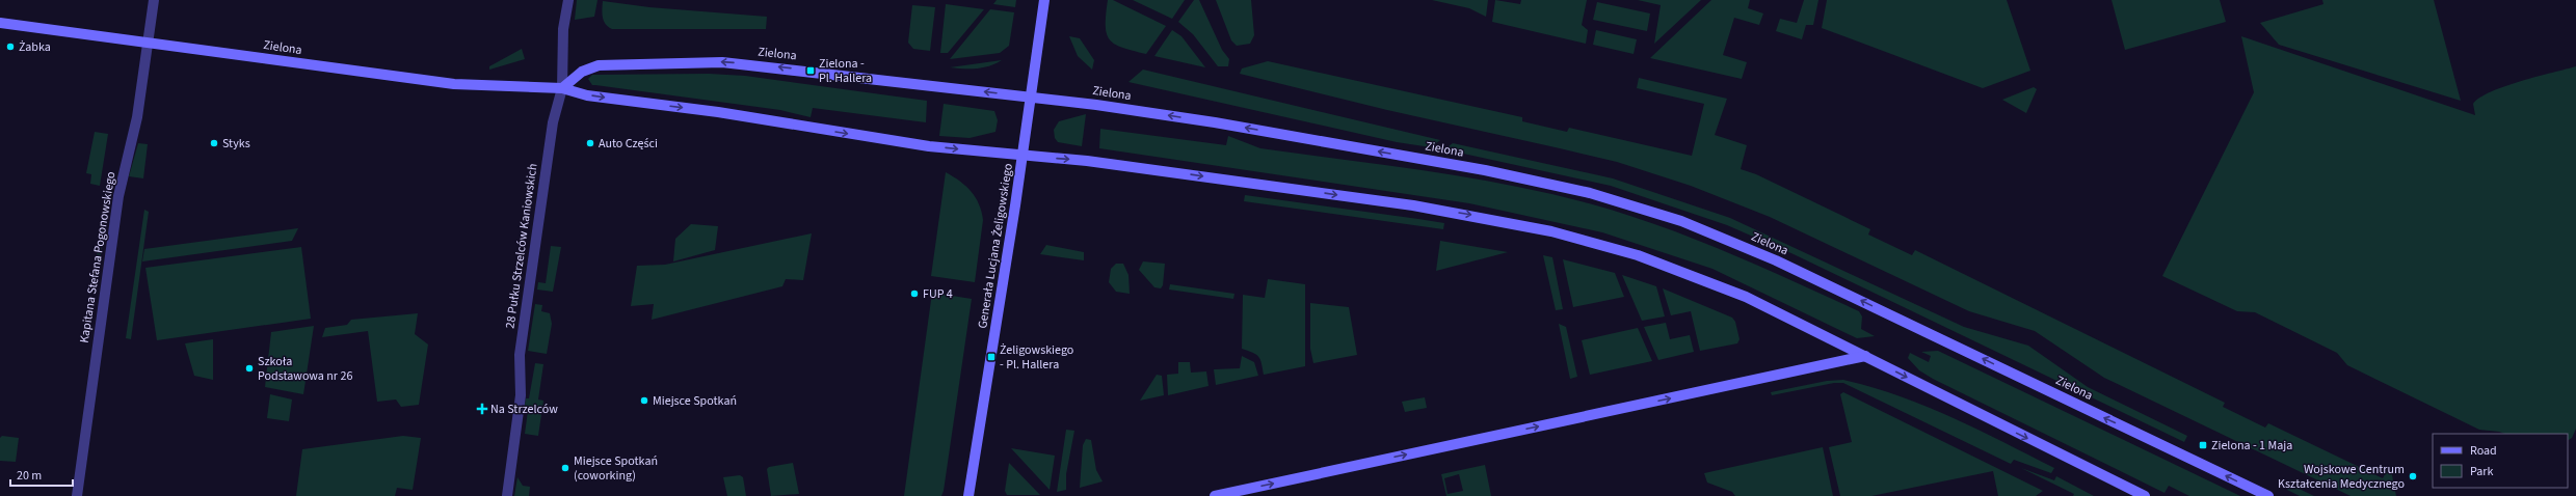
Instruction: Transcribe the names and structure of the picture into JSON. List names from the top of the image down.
{
  "streets": {
    "street": [
      "Zielona",
      "28 Pułku Strzelców Kaniowskich",
      "Generała Lucjana Żeligowskiego",
      "Kapitana Stefana Pogonowskiego"
    ]
  },
  "crossings": [
    ["Zielona", "28 Pułku Strzelców Kaniowskich"],
    ["Zielona", "Generała Lucjana Żeligowskiego"],
    ["Zielona", "Kapitana Stefana Pogonowskiego"]
  ],
  "places": {
    "other": [
      "Żabka",
      "Styks",
      "Auto Części",
      "FUP 4",
      "Szkoła Podstawowa nr 26",
      "Miejsce Spotkań",
      "Miejsce Spotkań (coworking)",
      "Wojskowe Centrum Kształcenia Medycznego"
    ],
    "transit": ["Zielona - Pl. Hallera", "Żeligowskiego - Pl. Hallera", "Zielona - 1 Maja"],
    "health": ["Na Strzelców"]
  },
  "legend": ["Road", "Park"],
  "scale_bar": "20 m"
}
